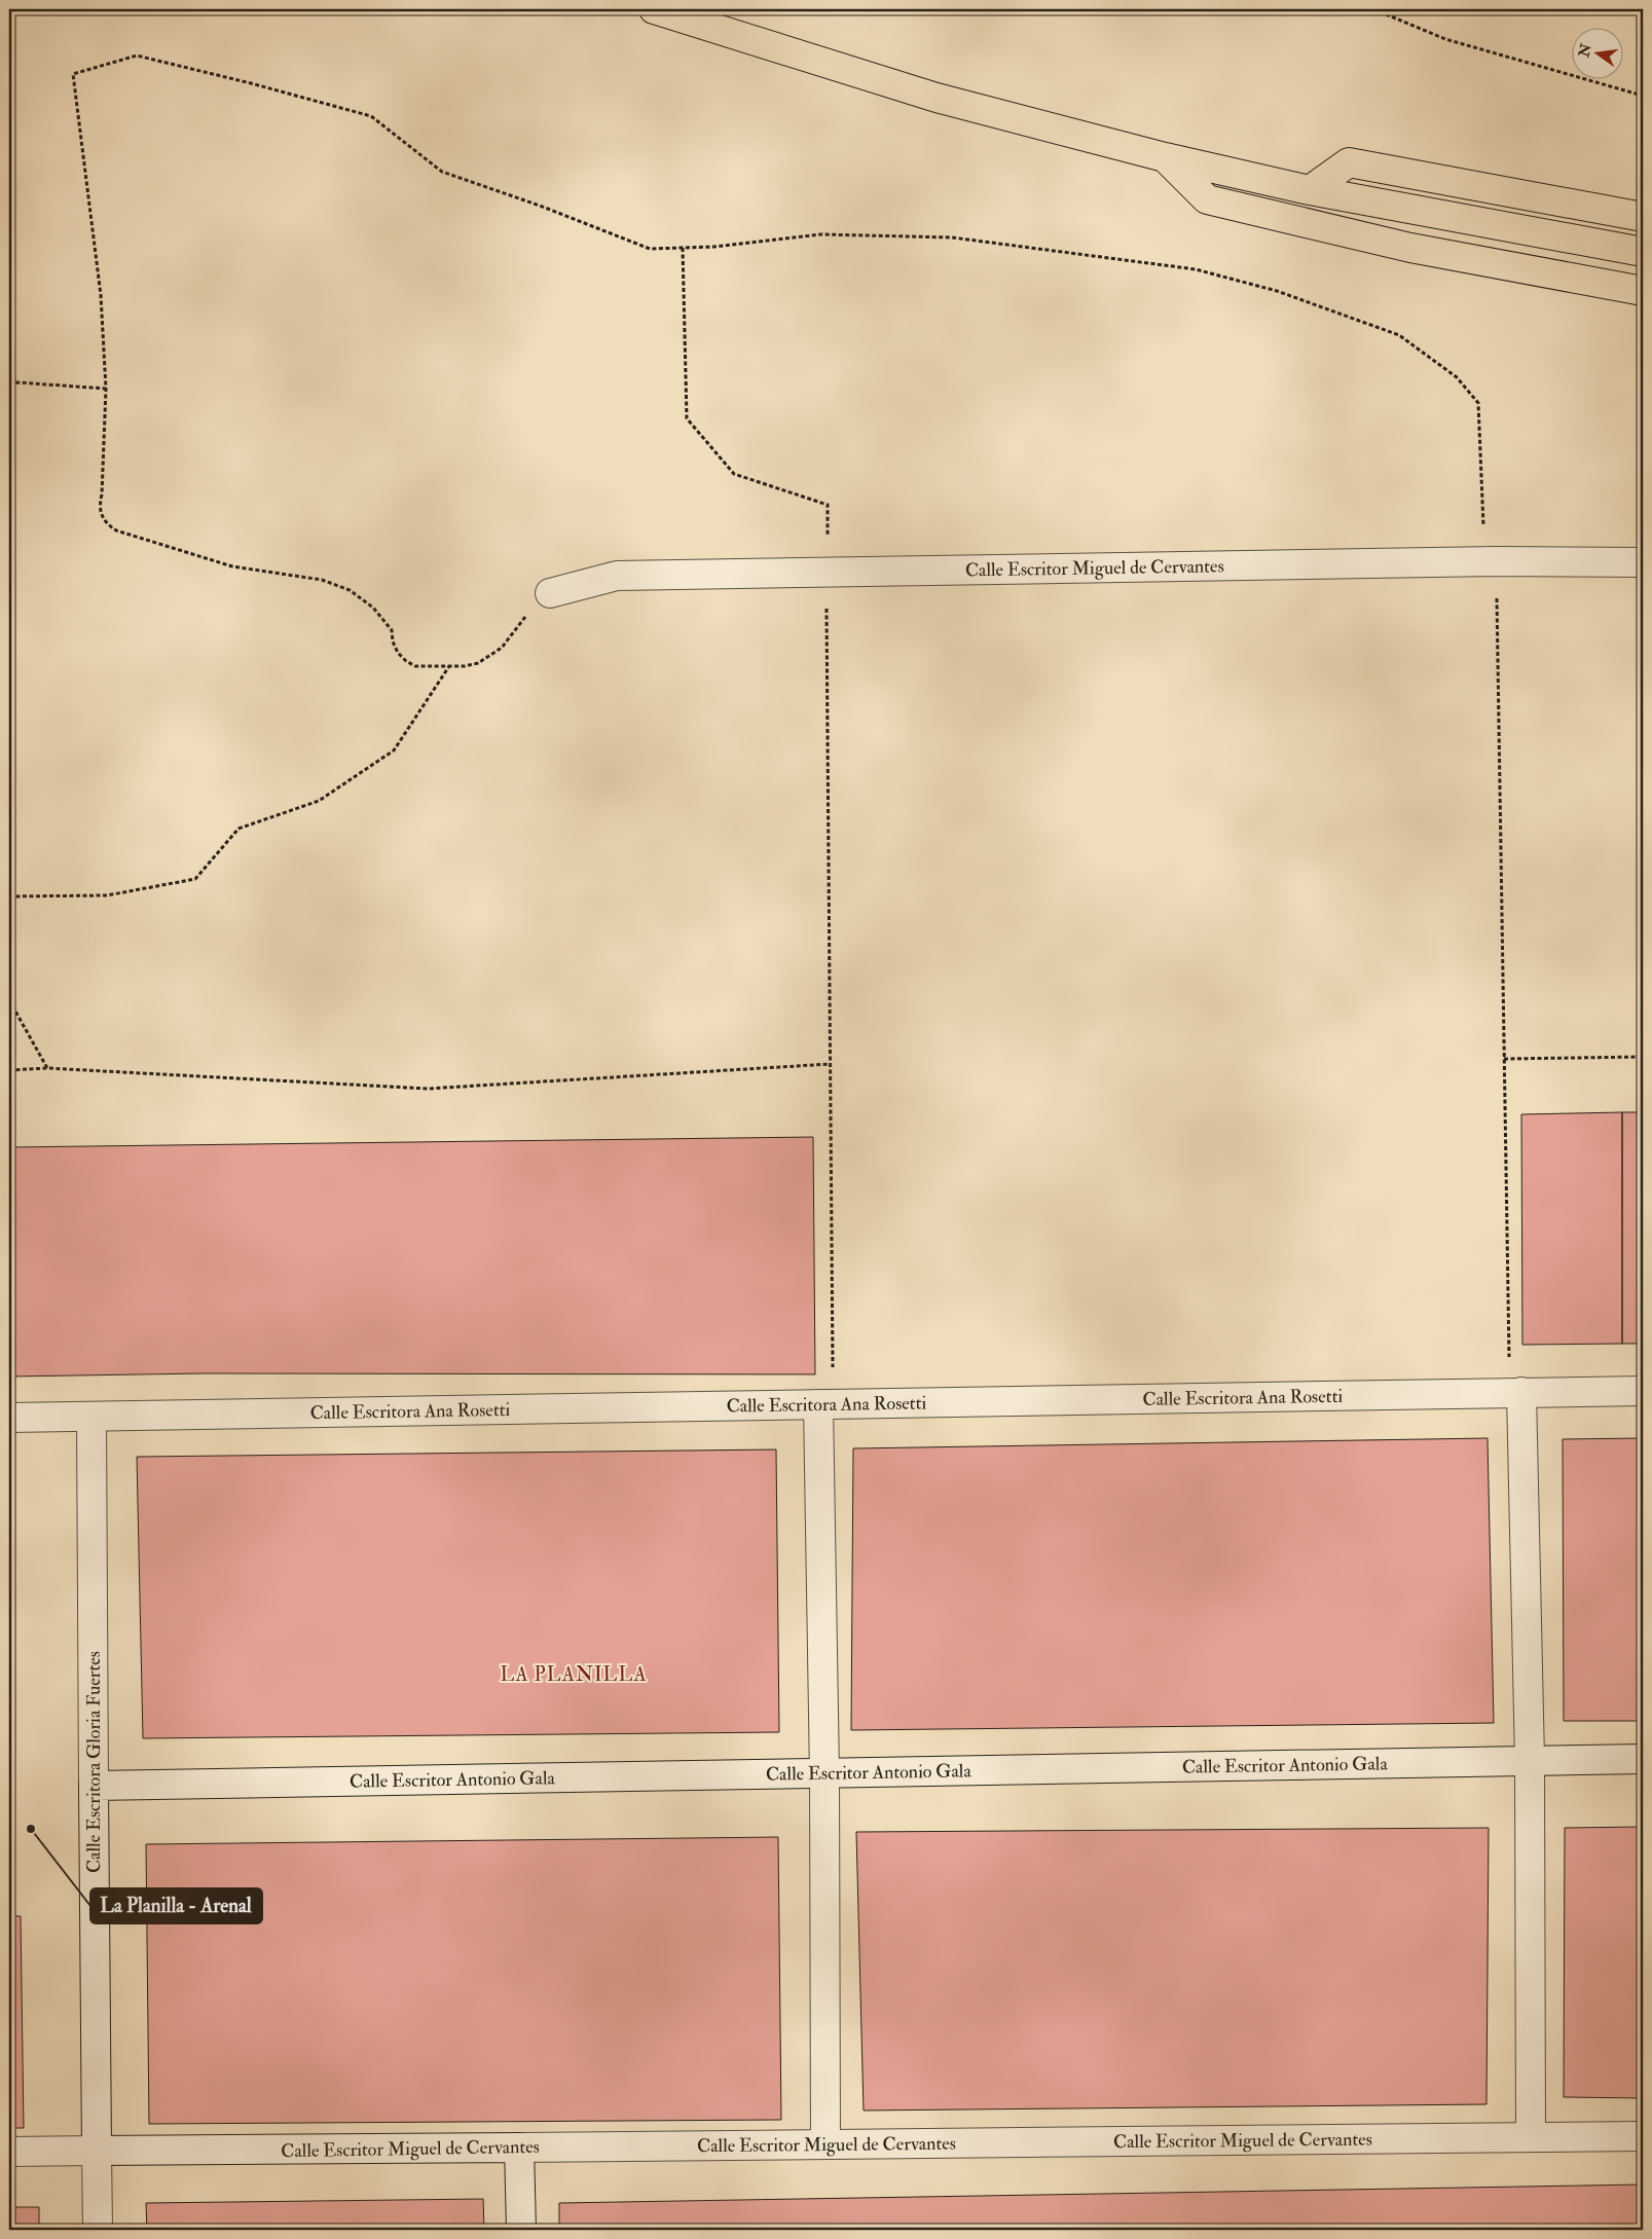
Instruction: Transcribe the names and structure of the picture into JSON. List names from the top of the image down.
{
  "streets": {
    "street": [
      "Calle Escritor Miguel de Cervantes",
      "Calle Escritora Ana Rosetti",
      "Calle Escritora Gloria Fuertes",
      "Calle Escritor Antonio Gala"
    ]
  },
  "crossings": [
    ["Calle Escritor Miguel de Cervantes", "Calle Escritora Gloria Fuertes"],
    ["Calle Escritora Ana Rosetti", "Calle Escritora Gloria Fuertes"],
    ["Calle Escritora Gloria Fuertes", "Calle Escritor Antonio Gala"]
  ],
  "districts": ["LA PLANILLA"],
  "places": ["La Planilla - Arenal"],
  "north": "left"
}
